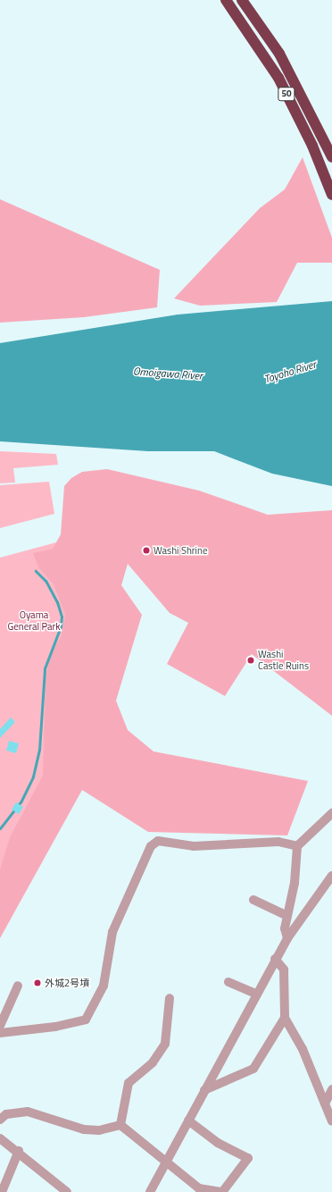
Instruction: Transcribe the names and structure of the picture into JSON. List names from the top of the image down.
{
  "streets": {
    "highway": ["50"]
  },
  "water": ["Toyoho River", "Omoigawa River"],
  "parks": ["Oyama General Park"],
  "places": ["Washi Shrine", "Washi Castle Ruins", "外城2号墳"]
}
